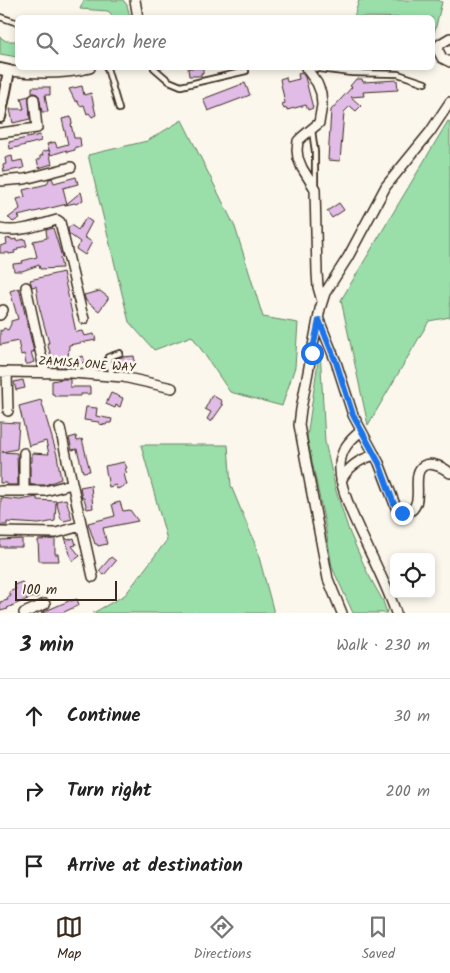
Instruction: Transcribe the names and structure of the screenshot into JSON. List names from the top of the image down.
{
  "streets": {
    "street": ["ZAMISA ONE WAY"]
  },
  "scale_bar": "100 m",
  "page": {
    "search": "Search here",
    "scale": "100 m",
    "heading": ["3 min", "Walk · 230 m"],
    "list": [
      ["Continue", "30 m"],
      ["Turn right", "200 m"],
      "Arrive at destination"
    ],
    "nav": ["Map", "Directions", "Saved"]
  }
}
